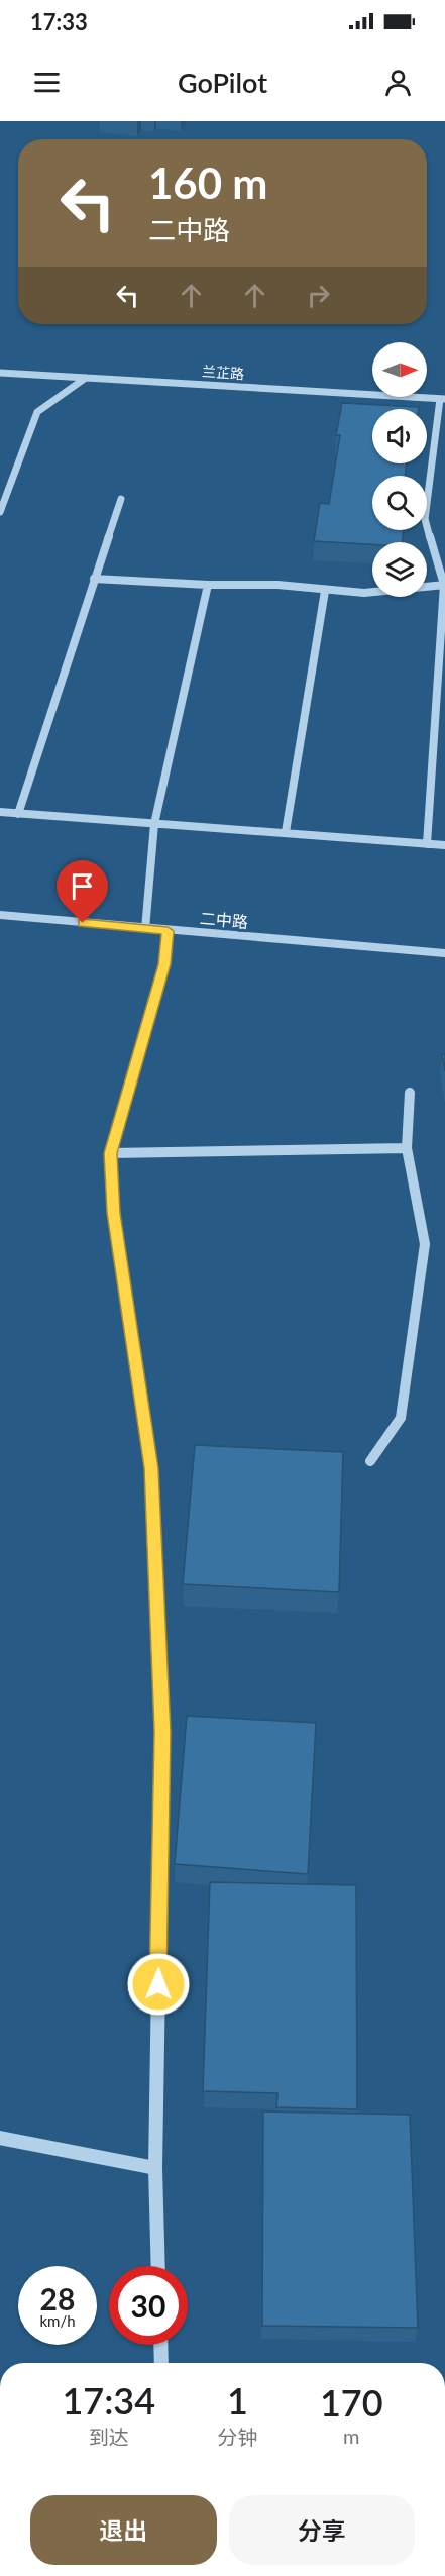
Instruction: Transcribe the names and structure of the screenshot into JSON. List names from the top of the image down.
{
  "streets": {
    "street": ["兰芷路", "二中路"]
  },
  "north": "right",
  "page": {
    "status": "17:33",
    "header": "GoPilot",
    "turn": ["160 m", "二中路"],
    "speed": "28 km/h",
    "limit": "30",
    "eta": [
      "17:34",
      "到达",
      "1",
      "分钟",
      "170",
      "m"
    ],
    "buttons": ["退出", "分享"]
  }
}
